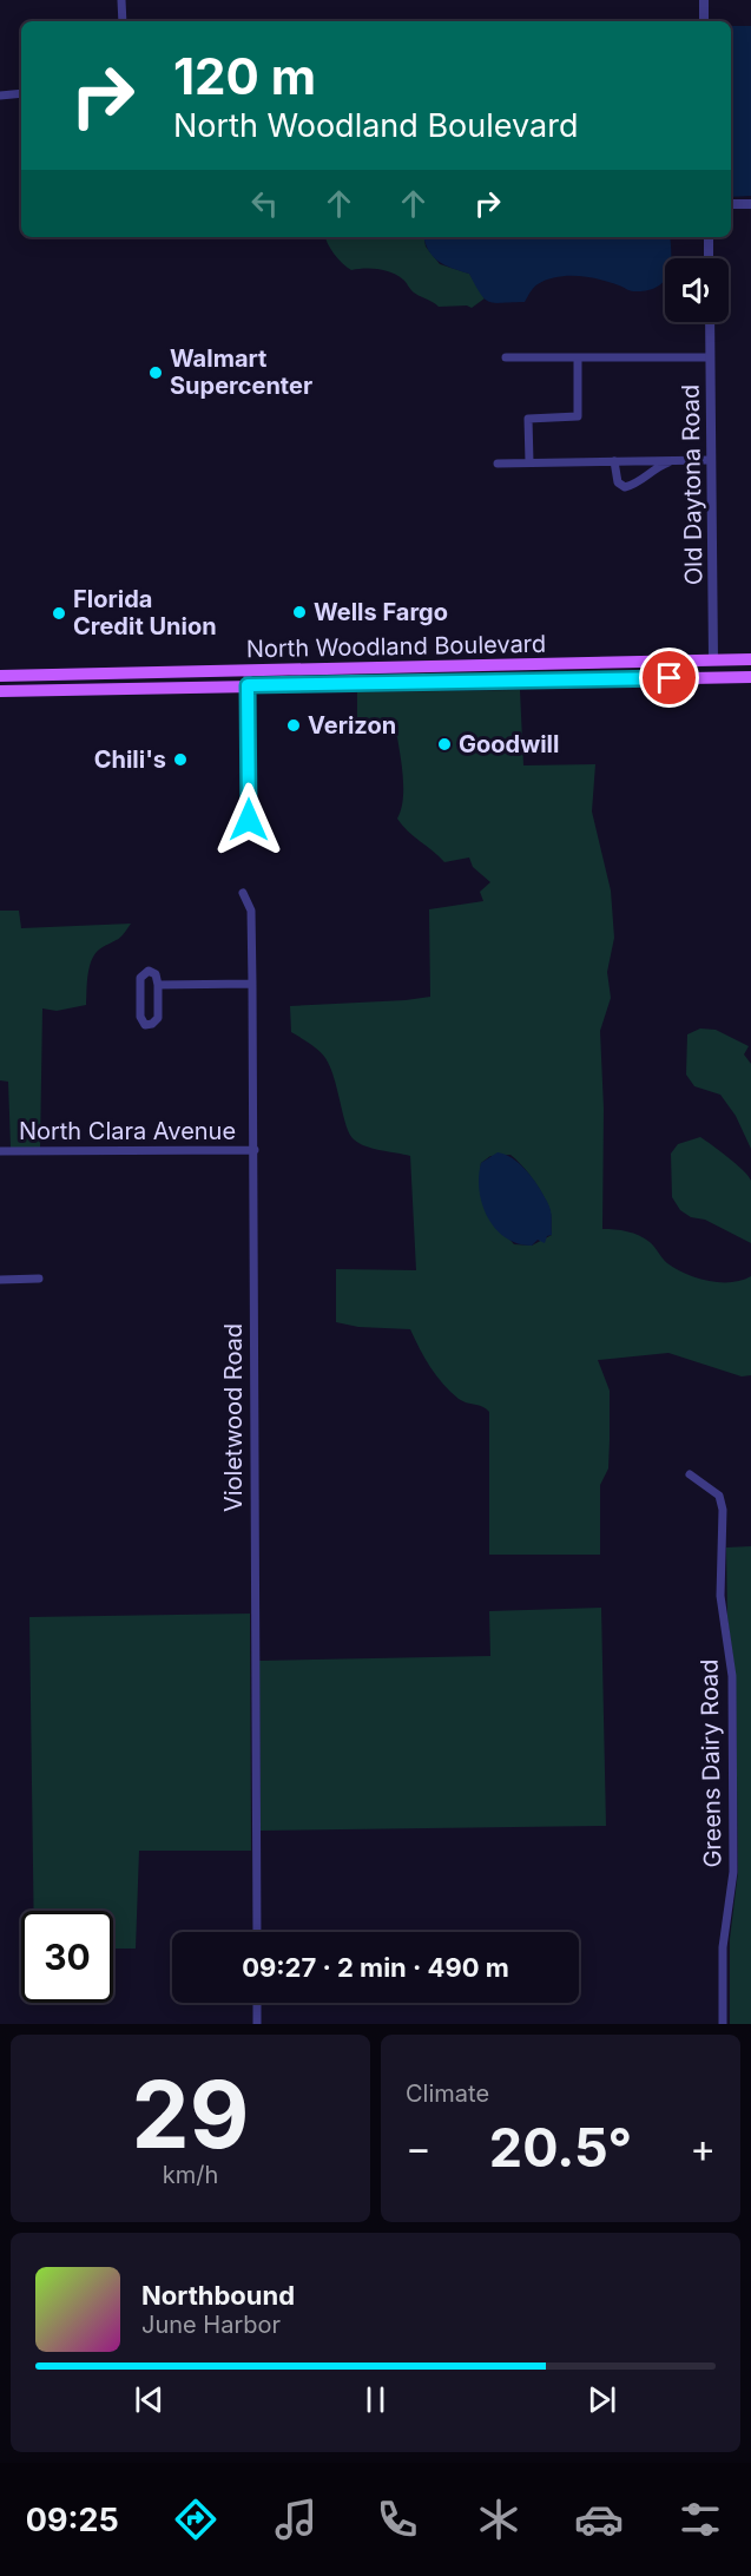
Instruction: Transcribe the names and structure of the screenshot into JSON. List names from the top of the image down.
{
  "streets": {
    "main road": ["North Woodland Boulevard"],
    "street": [
      "Old Daytona Road",
      "North Clara Avenue",
      "Violetwood Road",
      "Greens Dairy Road"
    ]
  },
  "crossings": [
    ["Old Daytona Road", "North Woodland Boulevard"],
    ["North Clara Avenue", "Violetwood Road"]
  ],
  "places": [
    "Walmart Supercenter",
    "Wells Fargo",
    "Florida Credit Union",
    "Verizon",
    "Goodwill",
    "Chili's"
  ],
  "page": {
    "turn": ["120 m", "North Woodland Boulevard"],
    "limit": "30",
    "trip": "09:27 · 2 min · 490 m",
    "tile": [
      ["29", "km/h"],
      "Climate"
    ],
    "heat": ["−", "20.5°", "+"],
    "song": ["Northbound", "June Harbor"],
    "tabs": "09:25"
  }
}
